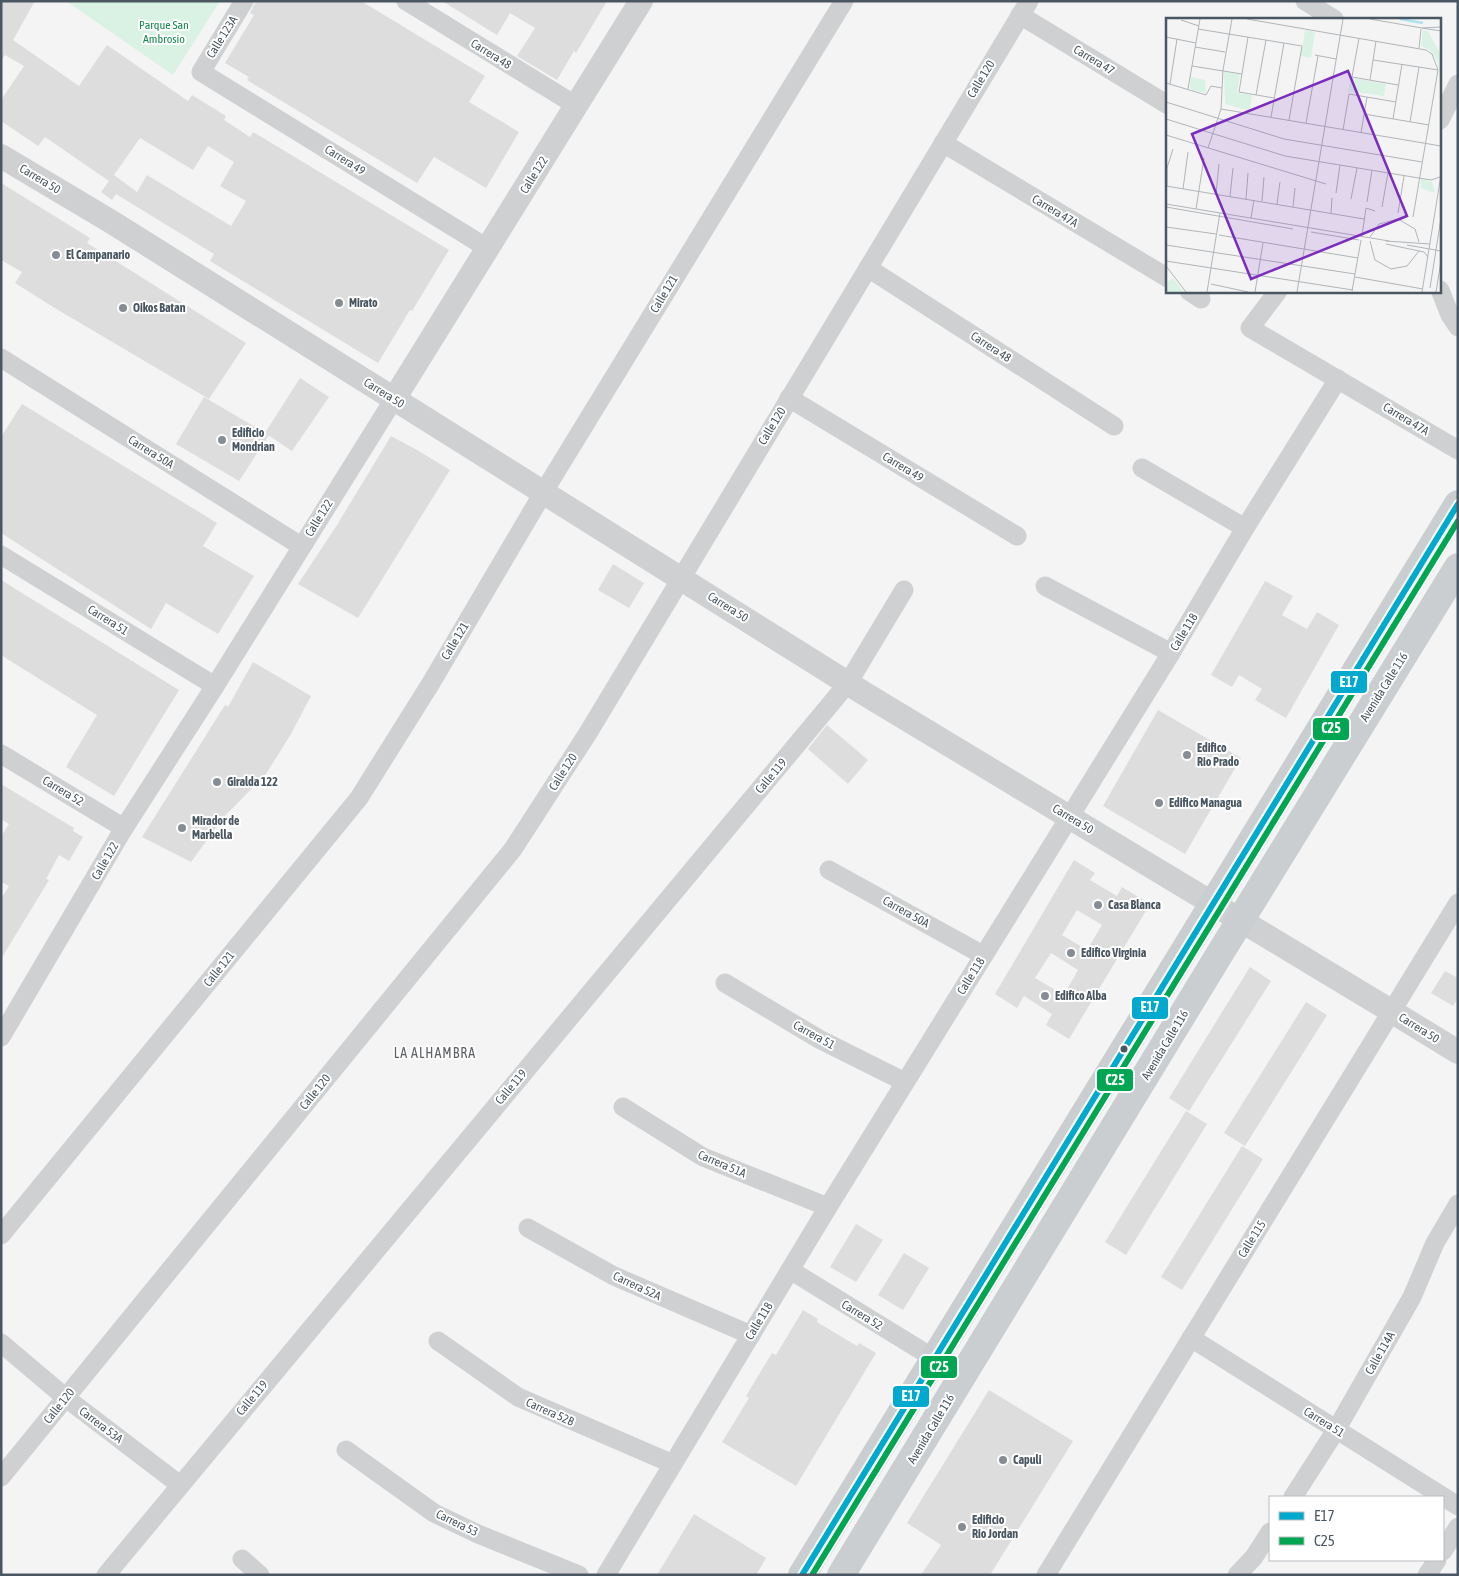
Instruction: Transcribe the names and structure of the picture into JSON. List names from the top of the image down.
{
  "streets": {
    "main road": ["Avenida Calle 116"],
    "street": [
      "Calle 123A",
      "Carrera 48",
      "Carrera 47",
      "Calle 120",
      "Carrera 49",
      "Calle 122",
      "Carrera 50",
      "Carrera 47A",
      "Calle 121",
      "Carrera 50A",
      "Carrera 51",
      "Calle 118",
      "Calle 119",
      "Carrera 52",
      "Carrera 51A",
      "Calle 115",
      "Carrera 52A",
      "Calle 114A",
      "Carrera 52B",
      "Carrera 53A",
      "Carrera 53"
    ]
  },
  "crossings": [
    ["Calle 123A", "Carrera 49"],
    ["Carrera 48", "Calle 120"],
    ["Carrera 48", "Calle 122"],
    ["Carrera 47", "Calle 120"],
    ["Calle 120", "Carrera 49"],
    ["Calle 120", "Carrera 50"],
    ["Calle 120", "Carrera 47A"],
    ["Calle 120", "Carrera 53A"],
    ["Carrera 49", "Calle 122"],
    ["Calle 122", "Carrera 50"],
    ["Calle 122", "Carrera 50A"],
    ["Calle 122", "Carrera 51"],
    ["Calle 122", "Carrera 52"],
    ["Carrera 50", "Calle 121"],
    ["Carrera 50", "Calle 118"],
    ["Carrera 50", "Avenida Calle 116"],
    ["Carrera 50", "Calle 119"],
    ["Carrera 50", "Calle 115"],
    ["Carrera 47A", "Calle 118"],
    ["Carrera 50A", "Calle 118"],
    ["Carrera 51", "Calle 118"],
    ["Carrera 51", "Calle 115"],
    ["Carrera 51", "Calle 114A"],
    ["Calle 118", "Carrera 52"],
    ["Calle 118", "Carrera 51A"],
    ["Calle 118", "Carrera 52A"],
    ["Calle 118", "Carrera 52B"],
    ["Calle 119", "Carrera 53A"]
  ],
  "districts": ["LA ALHAMBRA"],
  "parks": ["Parque San Ambrosio"],
  "places": [
    "El Campanario",
    "Mirato",
    "Oikos Batan",
    "Edificio Mondrian",
    "Edifico Rio Prado",
    "Giralda 122",
    "Edifico Managua",
    "Mirador de Marbella",
    "Casa Blanca",
    "Edifico Virginia",
    "Edifico Alba",
    "Capuli",
    "Edificio Rio Jordan"
  ],
  "lines": ["transit line E17", "transit line C25"],
  "legend": ["E17", "C25"]
}
